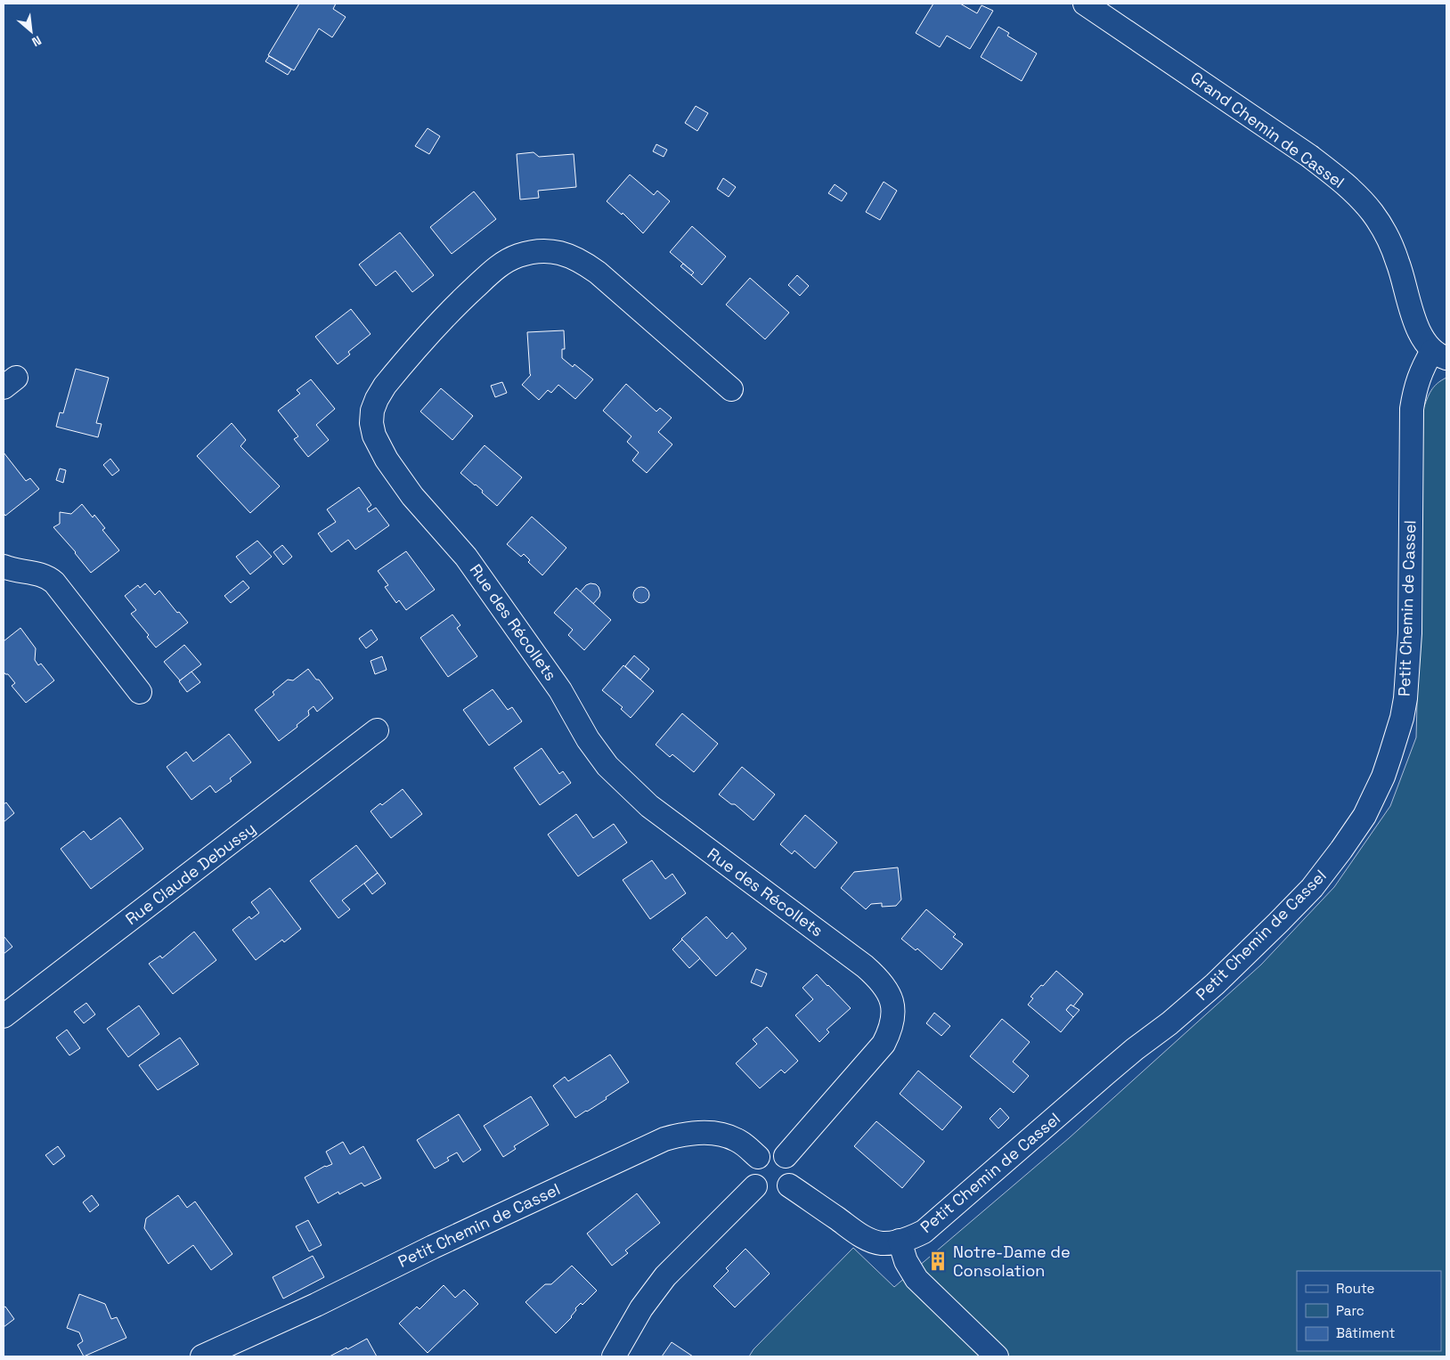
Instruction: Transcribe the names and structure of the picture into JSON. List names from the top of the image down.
{
  "streets": {
    "street": [
      "Grand Chemin de Cassel",
      "Petit Chemin de Cassel",
      "Rue des Récollets",
      "Rue Claude Debussy"
    ]
  },
  "crossings": [
    ["Grand Chemin de Cassel", "Petit Chemin de Cassel"],
    ["Petit Chemin de Cassel", "Rue des Récollets"]
  ],
  "places": {
    "building": ["Notre-Dame de Consolation"]
  },
  "legend": ["Route", "Parc", "Bâtiment"],
  "north": "bottom right"
}
